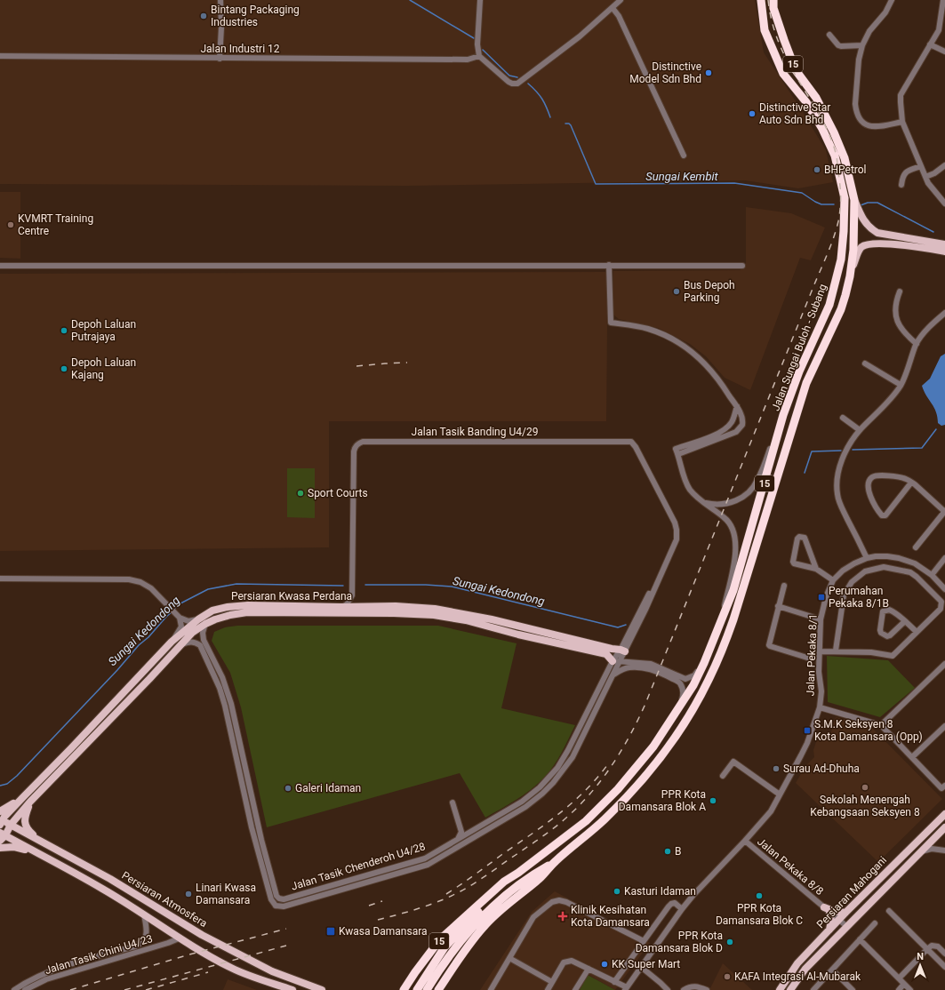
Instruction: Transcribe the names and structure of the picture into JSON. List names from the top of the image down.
{
  "streets": {
    "highway": ["15", "Jalan Sungai Buloh - Subang"],
    "main road": ["Persiaran Kwasa Perdana", "Persiaran Mahogani", "Persiaran Atmosfera"],
    "street": [
      "Jalan Industri 12",
      "Jalan Tasik Banding U4/29",
      "Jalan Pekaka 8/1",
      "Jalan Tasik Chenderoh U4/28",
      "Jalan Pekaka 8/8",
      "Jalan Tasik Chini U4/23"
    ]
  },
  "crossings": [
    ["Jalan Tasik Banding U4/29", "Persiaran Kwasa Perdana"],
    ["Jalan Tasik Banding U4/29", "Jalan Tasik Chenderoh U4/28"],
    ["Persiaran Kwasa Perdana", "Jalan Tasik Chenderoh U4/28"],
    ["Persiaran Kwasa Perdana", "Persiaran Atmosfera"],
    ["Jalan Pekaka 8/1", "Jalan Pekaka 8/8"],
    ["Jalan Pekaka 8/8", "Persiaran Mahogani"]
  ],
  "water": ["Sungai Kembit", "Sungai Kedondong"],
  "places": {
    "other": [
      "Bintang Packaging Industries",
      "Distinctive Model Sdn Bhd",
      "Distinctive Star Auto Sdn Bhd",
      "BHPetrol",
      "KVMRT Training Centre",
      "Bus Depoh Parking",
      "Depoh Laluan Putrajaya",
      "Depoh Laluan Kajang",
      "Sport Courts",
      "Surau Ad-Dhuha",
      "Sekolah Menengah Kebangsaan Seksyen 8",
      "Galeri Idaman",
      "PPR Kota Damansara Blok A",
      "B",
      "Kasturi Idaman",
      "Linari Kwasa Damansara",
      "PPR Kota Damansara Blok C",
      "PPR Kota Damansara Blok D",
      "KK Super Mart",
      "KAFA Integrasi Al-Mubarak"
    ],
    "transit": ["Perumahan Pekaka 8/1B", "S.M.K Seksyen 8 Kota Damansara (Opp)", "Kwasa Damansara"],
    "health": ["Klinik Kesihatan Kota Damansara"]
  },
  "north": "top"
}
